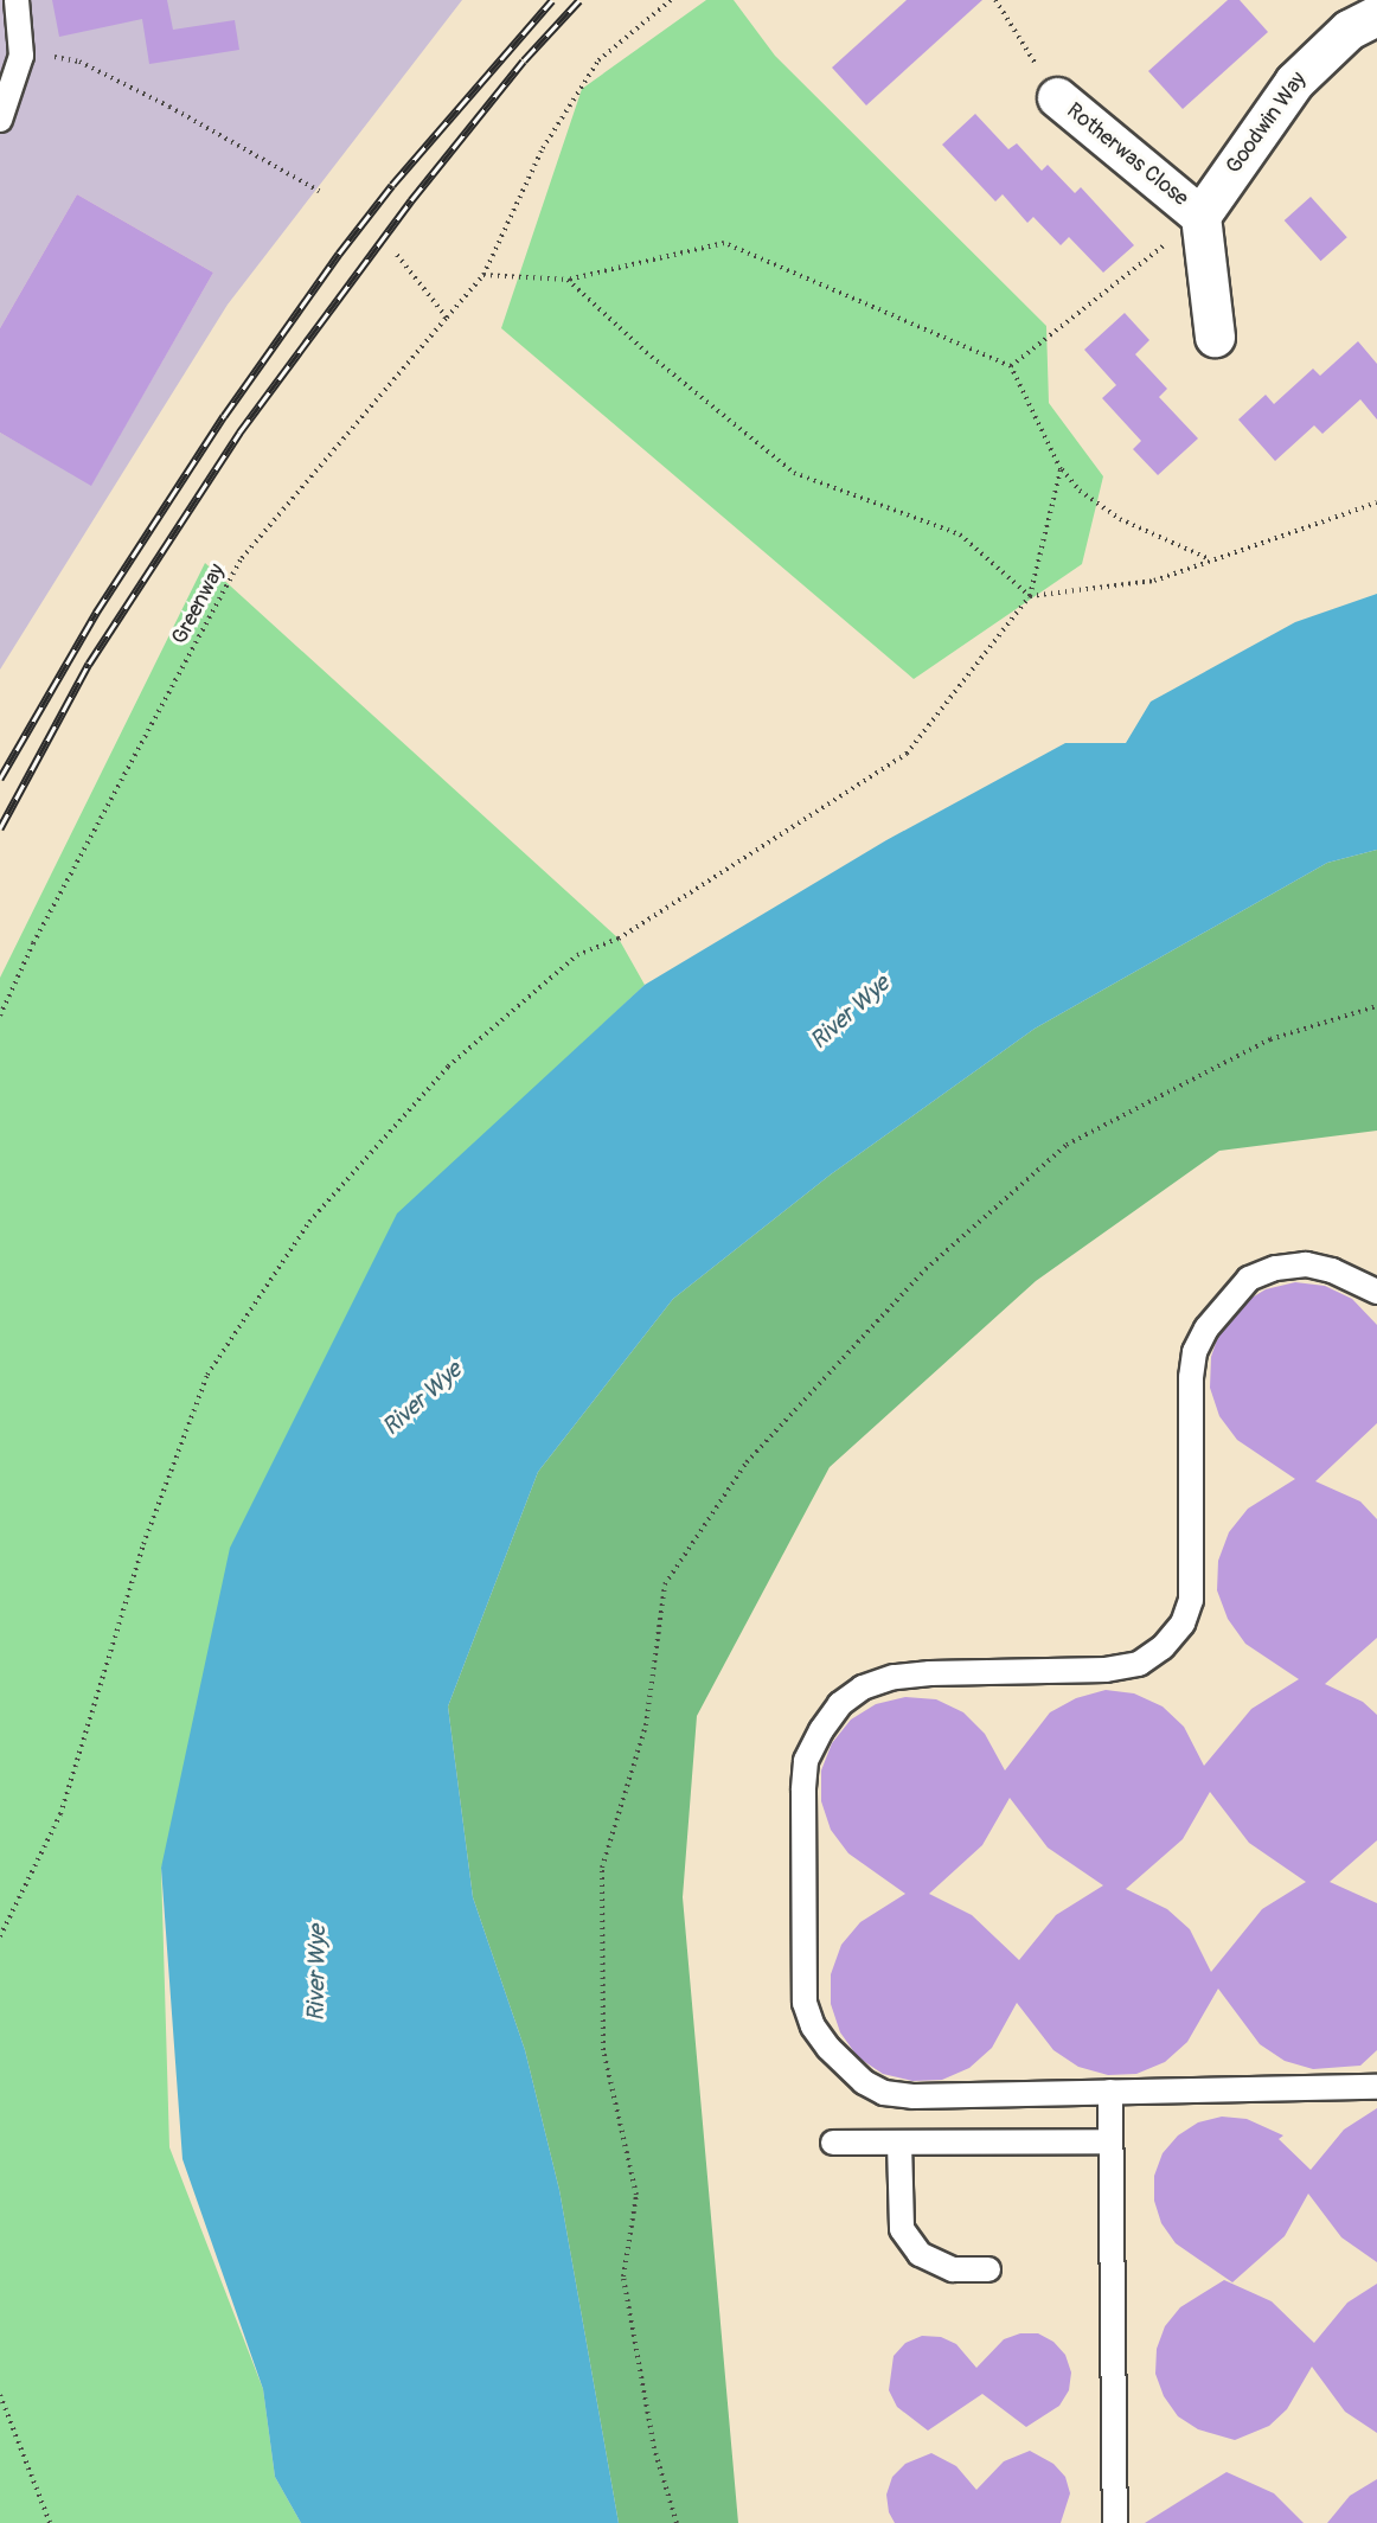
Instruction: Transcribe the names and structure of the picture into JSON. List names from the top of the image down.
{
  "streets": {
    "street": ["Goodwin Way", "Rotherwas Close"],
    "path": ["Greenway"]
  },
  "crossings": [
    ["Goodwin Way", "Rotherwas Close"]
  ],
  "water": ["River Wye"]
}
